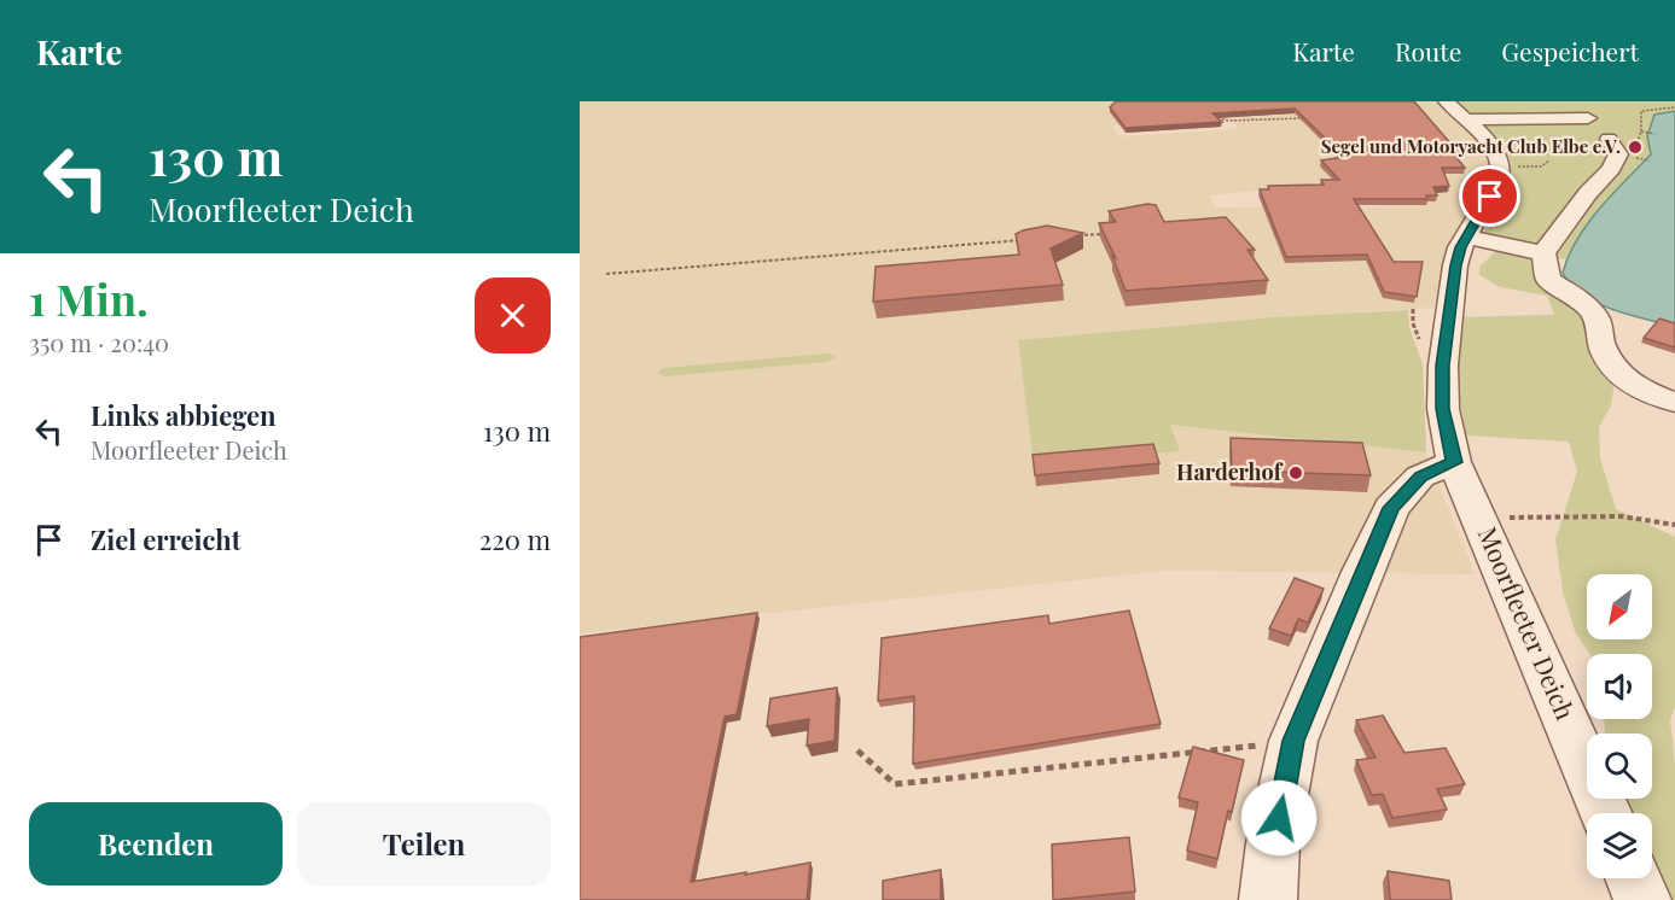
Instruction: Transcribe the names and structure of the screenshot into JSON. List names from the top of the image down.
{
  "streets": {
    "street": ["Moorfleeter Deich"]
  },
  "places": ["Segel und Motoryacht Club Elbe e.V.", "Harderhof"],
  "north": "bottom left",
  "page": {
    "header": "Karte",
    "nav": ["Karte", "Route", "Gespeichert"],
    "turn": ["130 m", "Moorfleeter Deich"],
    "heading": ["1 Min.", "350 m · 20:40"],
    "list": [
      {
        "name": "Links abbiegen",
        "note": "Moorfleeter Deich",
        "value": "130 m"
      },
      {
        "name": "Ziel erreicht",
        "value": "220 m"
      }
    ],
    "buttons": ["Beenden", "Teilen"]
  }
}
